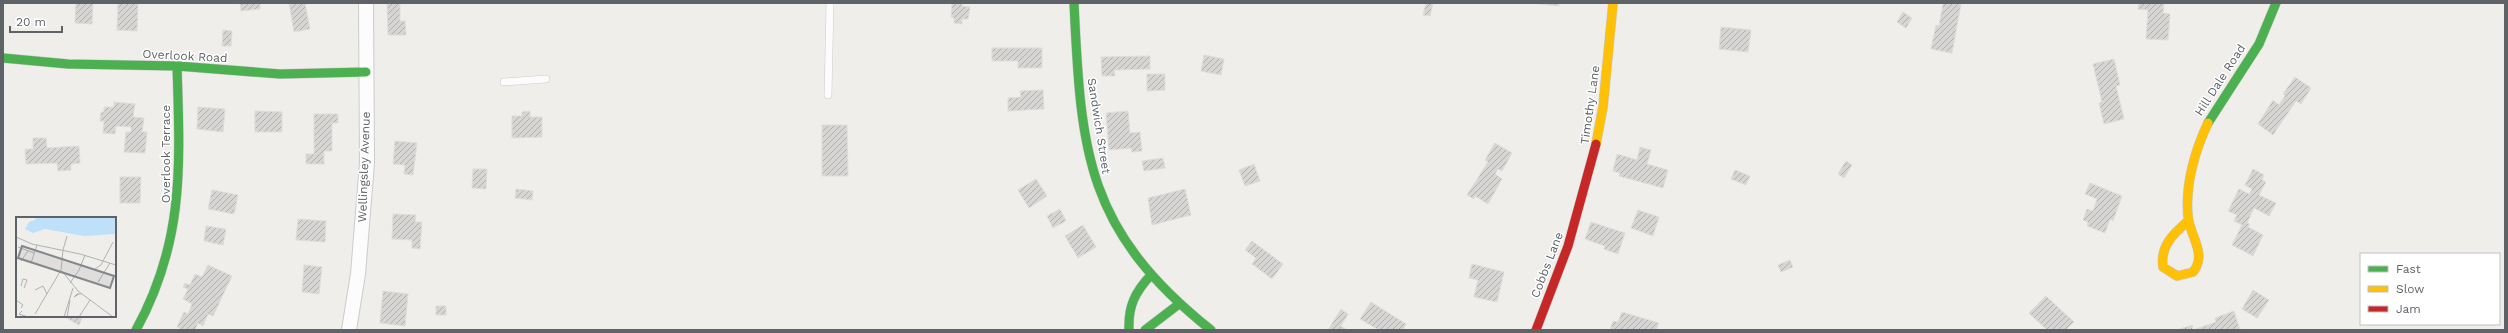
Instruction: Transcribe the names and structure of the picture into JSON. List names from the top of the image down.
{
  "streets": {
    "street": [
      "Overlook Road",
      "Hill Dale Road",
      "Timothy Lane",
      "Sandwich Street",
      "Overlook Terrace",
      "Wellingsley Avenue",
      "Cobbs Lane"
    ]
  },
  "crossings": [
    ["Overlook Road", "Overlook Terrace"],
    ["Overlook Road", "Wellingsley Avenue"],
    ["Timothy Lane", "Cobbs Lane"]
  ],
  "legend": ["Fast", "Slow", "Jam"],
  "scale_bar": "20 m"
}
